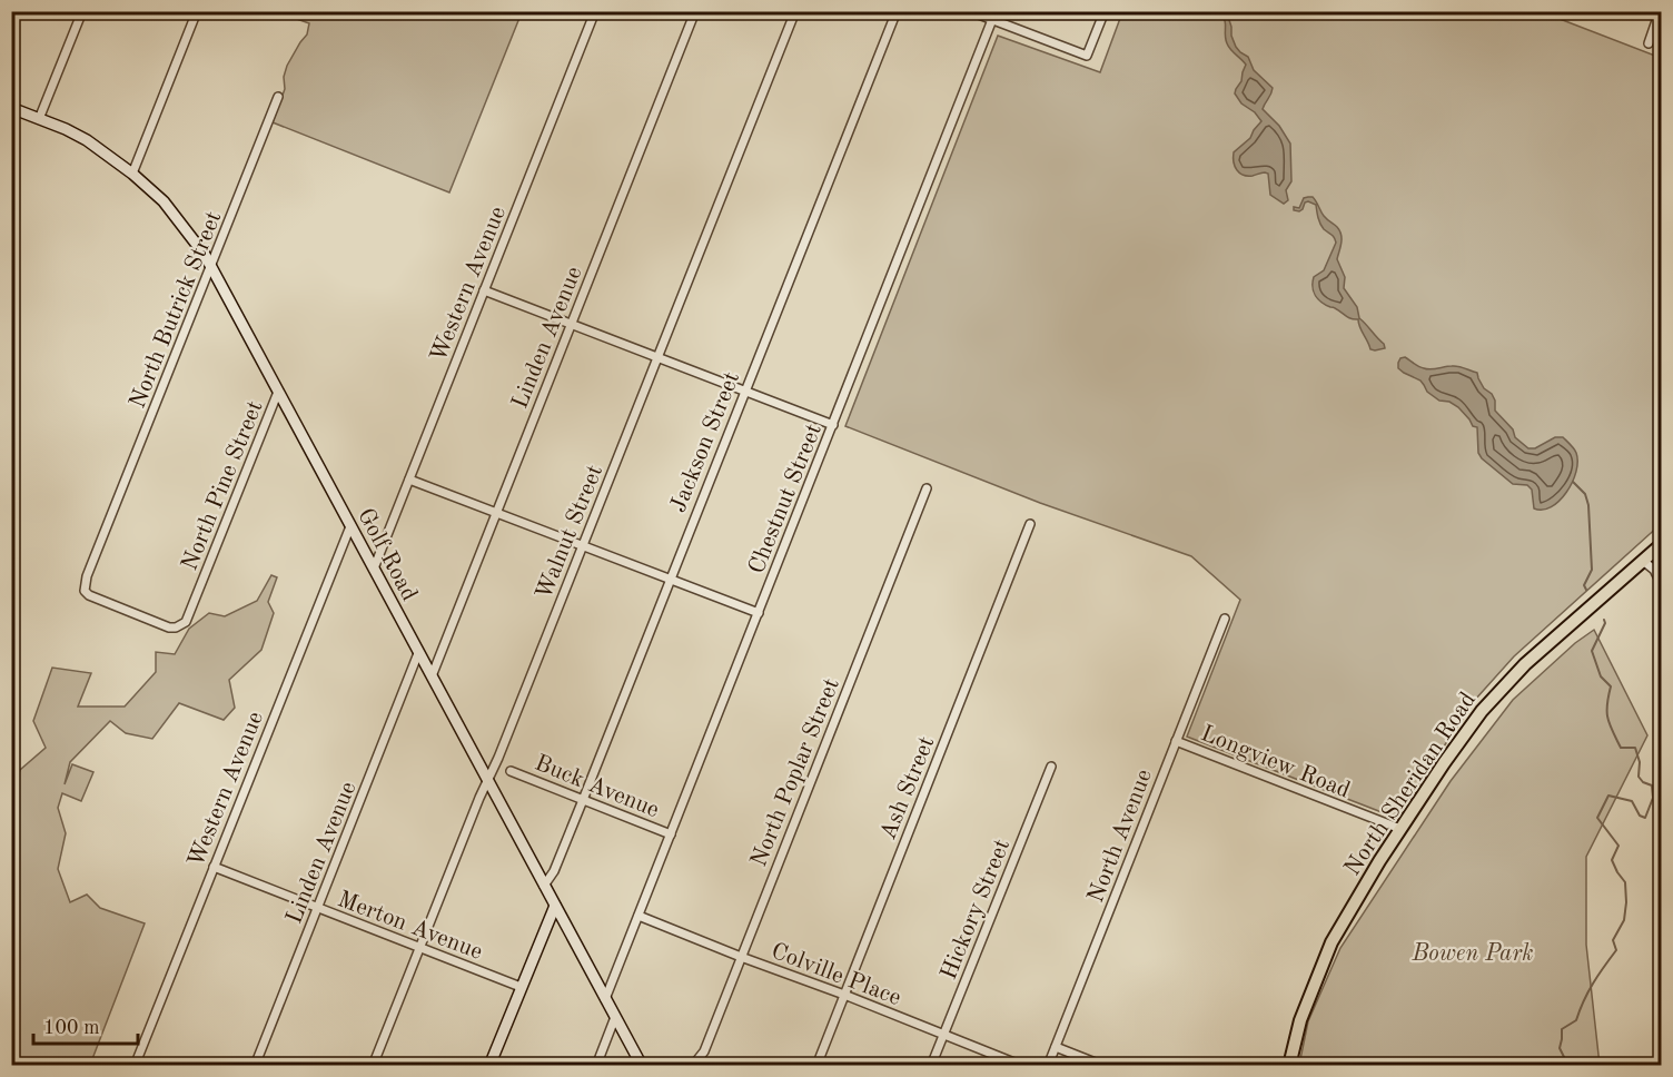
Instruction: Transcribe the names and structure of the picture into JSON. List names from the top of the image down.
{
  "streets": {
    "main road": ["North Sheridan Road"],
    "street": [
      "Western Avenue",
      "North Butrick Street",
      "Linden Avenue",
      "Jackson Street",
      "North Pine Street",
      "Chestnut Street",
      "Walnut Street",
      "Golf Road",
      "Longview Road",
      "North Poplar Street",
      "Buck Avenue",
      "Ash Street",
      "North Avenue",
      "Hickory Street",
      "Merton Avenue",
      "Colville Place"
    ]
  },
  "crossings": [
    ["Western Avenue", "Golf Road"],
    ["Western Avenue", "Merton Avenue"],
    ["North Butrick Street", "North Pine Street"],
    ["North Butrick Street", "Golf Road"],
    ["Linden Avenue", "Golf Road"],
    ["Linden Avenue", "Merton Avenue"],
    ["Jackson Street", "Golf Road"],
    ["Jackson Street", "Buck Avenue"],
    ["North Pine Street", "Golf Road"],
    ["Chestnut Street", "Golf Road"],
    ["Chestnut Street", "Buck Avenue"],
    ["Chestnut Street", "Colville Place"],
    ["Walnut Street", "Golf Road"],
    ["Walnut Street", "Merton Avenue"],
    ["Longview Road", "North Sheridan Road"],
    ["Longview Road", "North Avenue"],
    ["North Poplar Street", "Colville Place"],
    ["Ash Street", "Colville Place"],
    ["Hickory Street", "Colville Place"]
  ],
  "parks": ["Bowen Park"],
  "scale_bar": "100 m"
}
